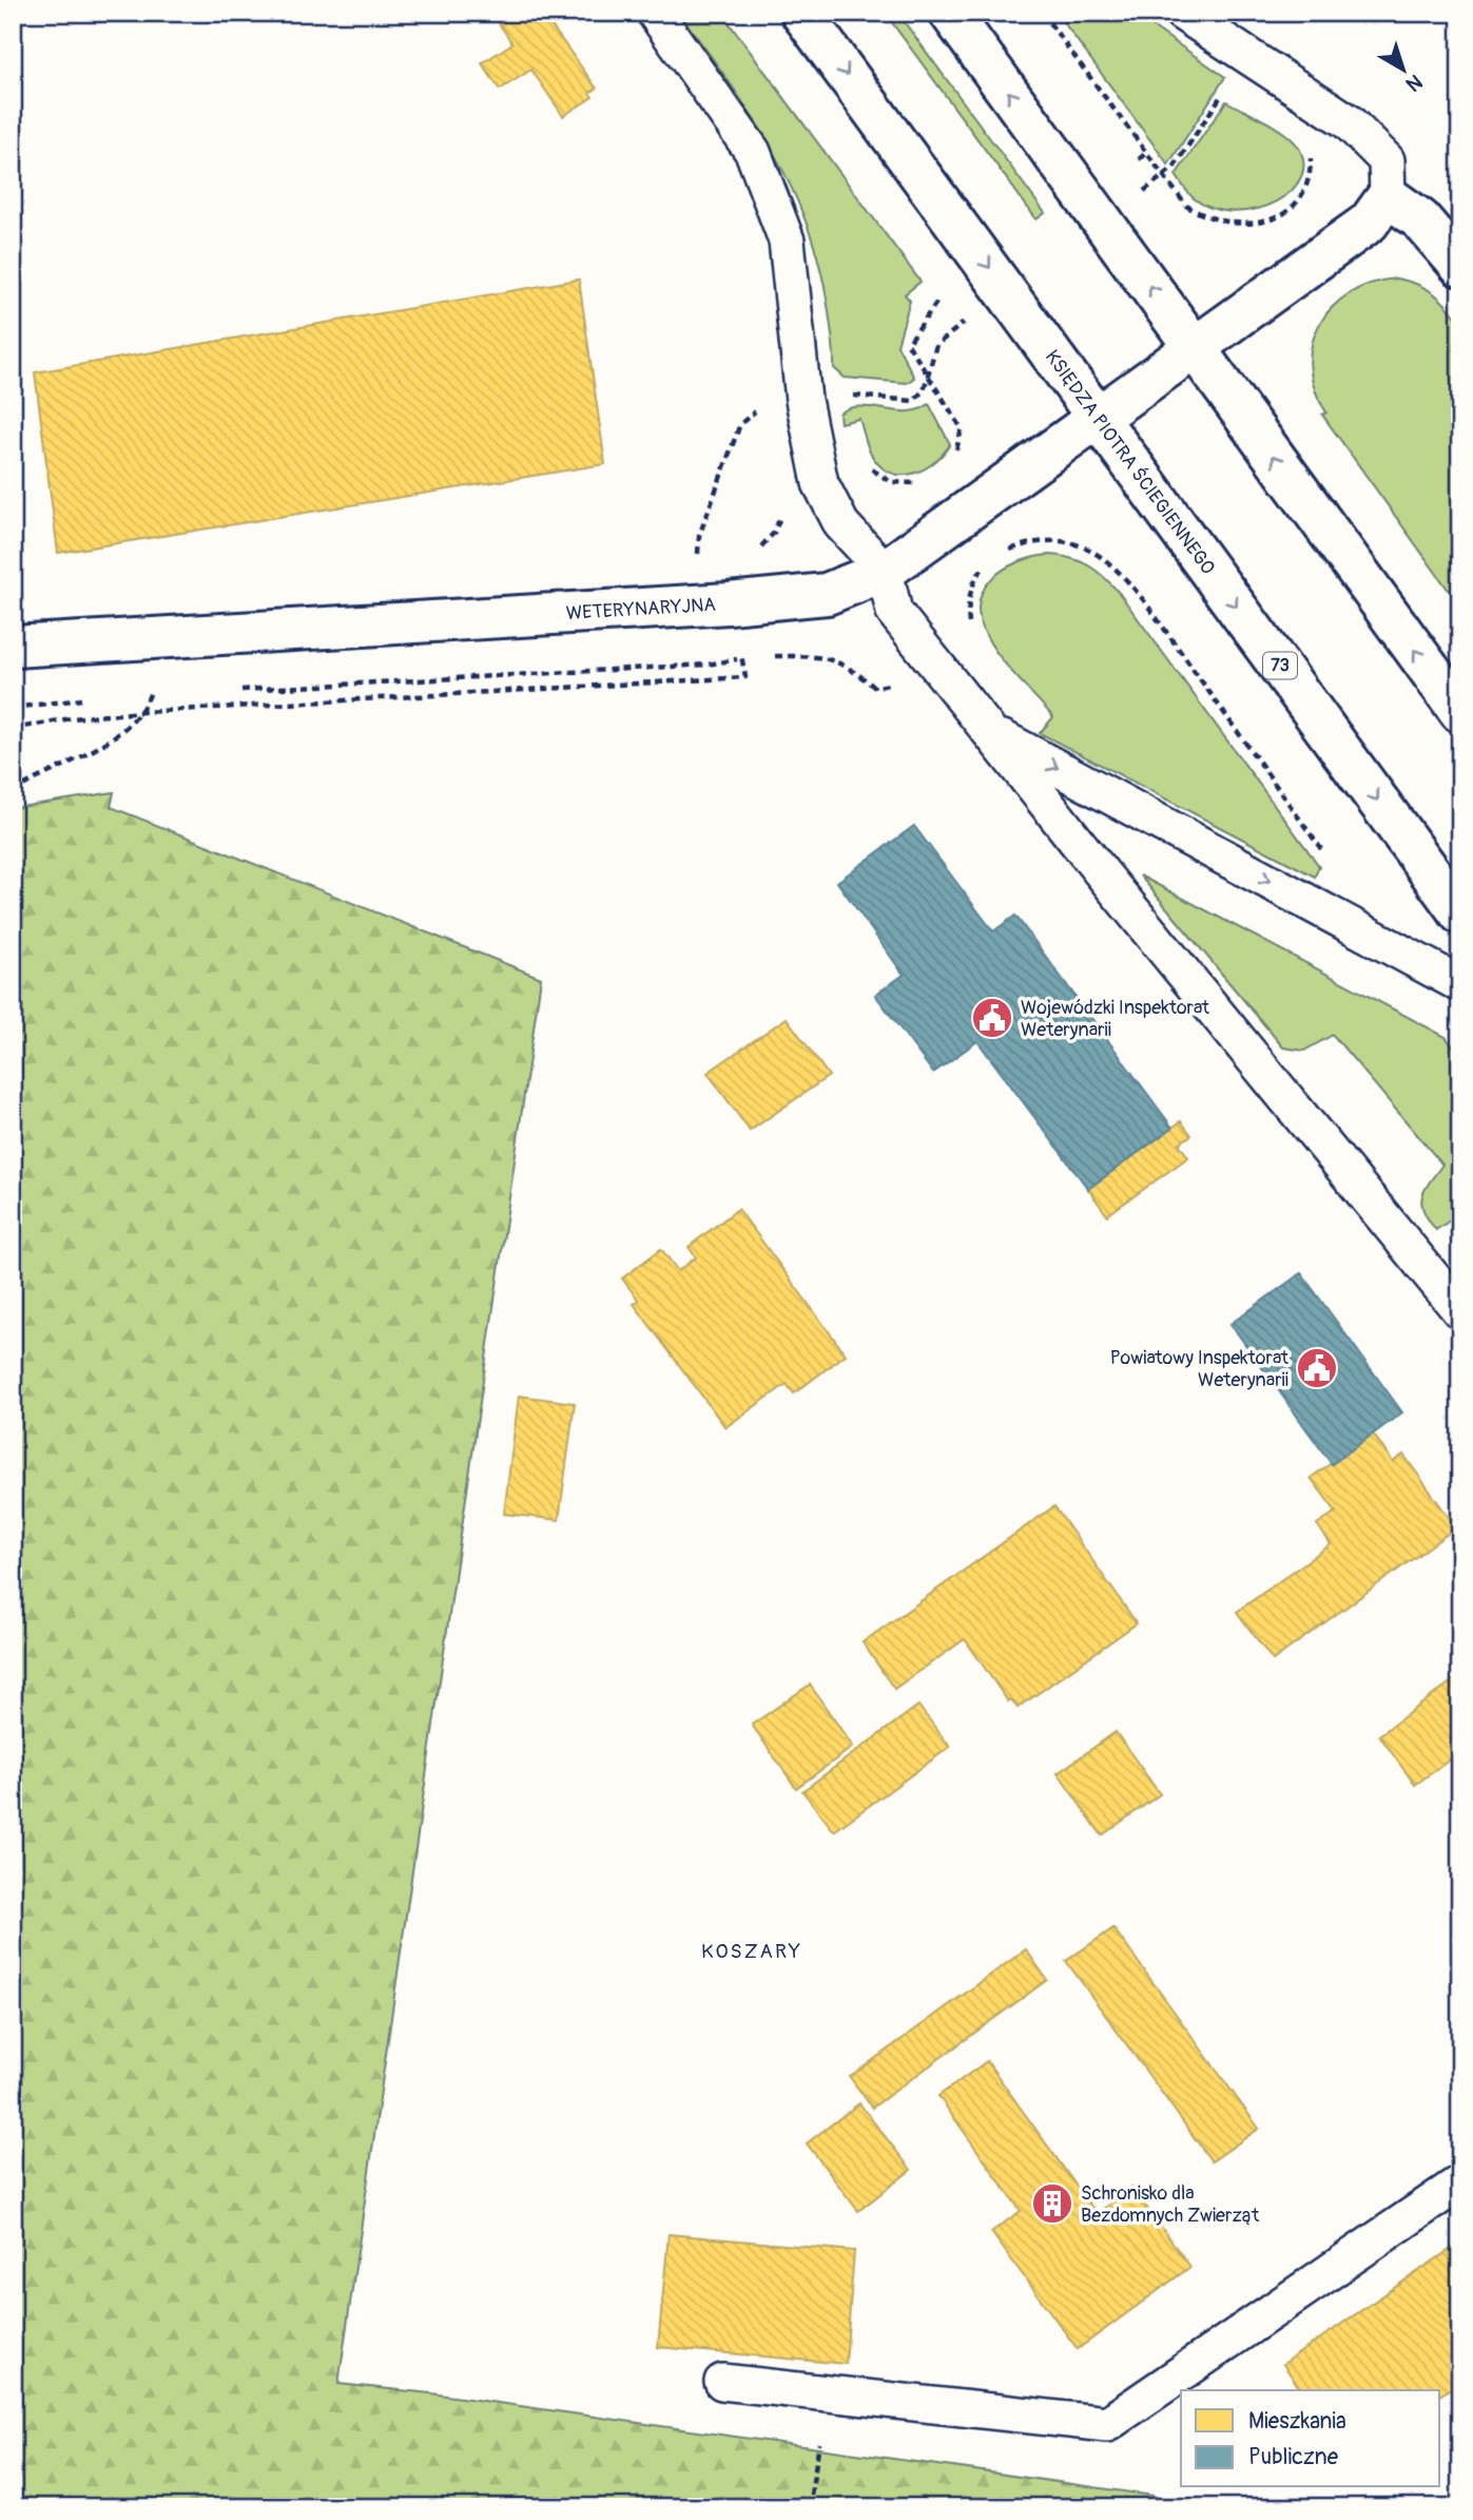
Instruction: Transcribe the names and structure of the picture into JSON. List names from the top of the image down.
{
  "streets": {
    "main road": ["KSIĘDZA PIOTRA ŚCIEGIENNEGO", "WETERYNARYJNA", "73"]
  },
  "crossings": [
    ["KSIĘDZA PIOTRA ŚCIEGIENNEGO", "WETERYNARYJNA"]
  ],
  "districts": ["KOSZARY"],
  "places": {
    "public building": ["Wojewódzki Inspektorat Weterynarii", "Powiatowy Inspektorat Weterynarii"],
    "building": ["Schronisko dla Bezdomnych Zwierząt"]
  },
  "legend": ["Mieszkania", "Publiczne"],
  "north": "bottom right"
}
